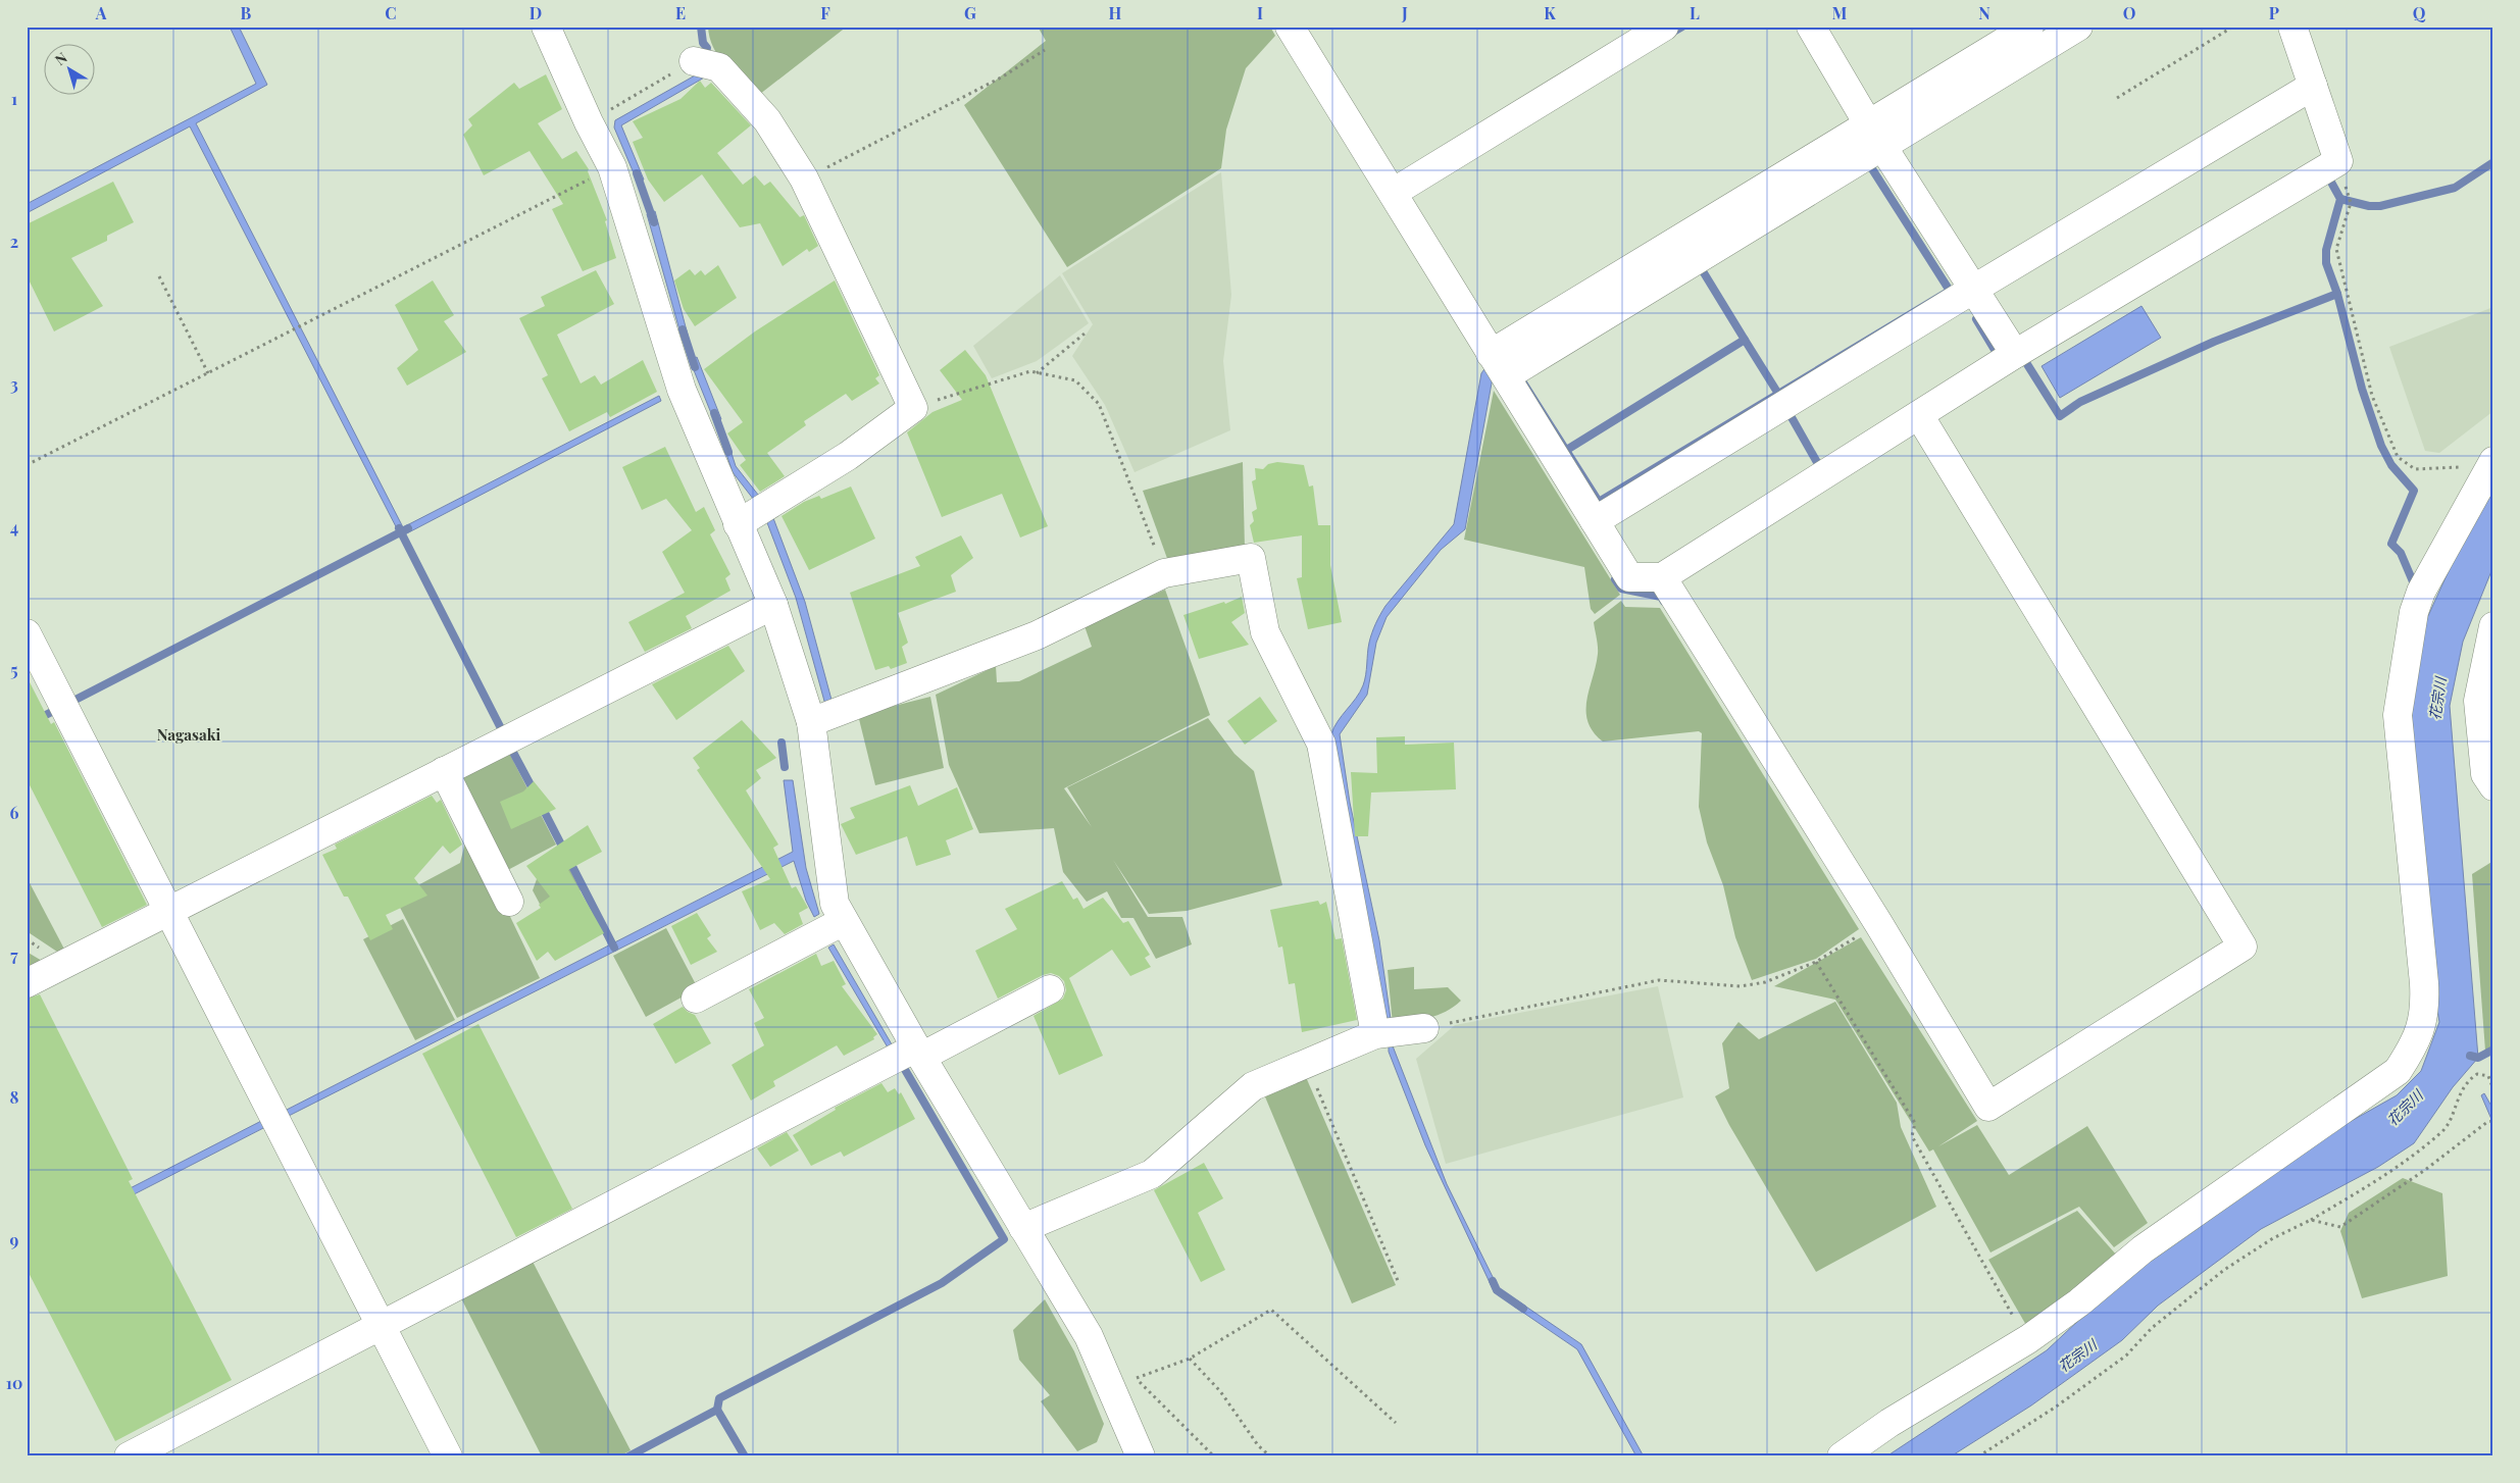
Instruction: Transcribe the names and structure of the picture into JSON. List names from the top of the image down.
{
  "districts": ["Nagasaki"],
  "water": ["花宗川"],
  "north": "top left",
  "grid": {
    "columns": [
      "A",
      "B",
      "C",
      "D",
      "E",
      "F",
      "G",
      "H",
      "I",
      "J",
      "K",
      "L",
      "M",
      "N",
      "O",
      "P",
      "Q"
    ],
    "rows": [
      "1",
      "2",
      "3",
      "4",
      "5",
      "6",
      "7",
      "8",
      "9",
      "10"
    ]
  }
}
